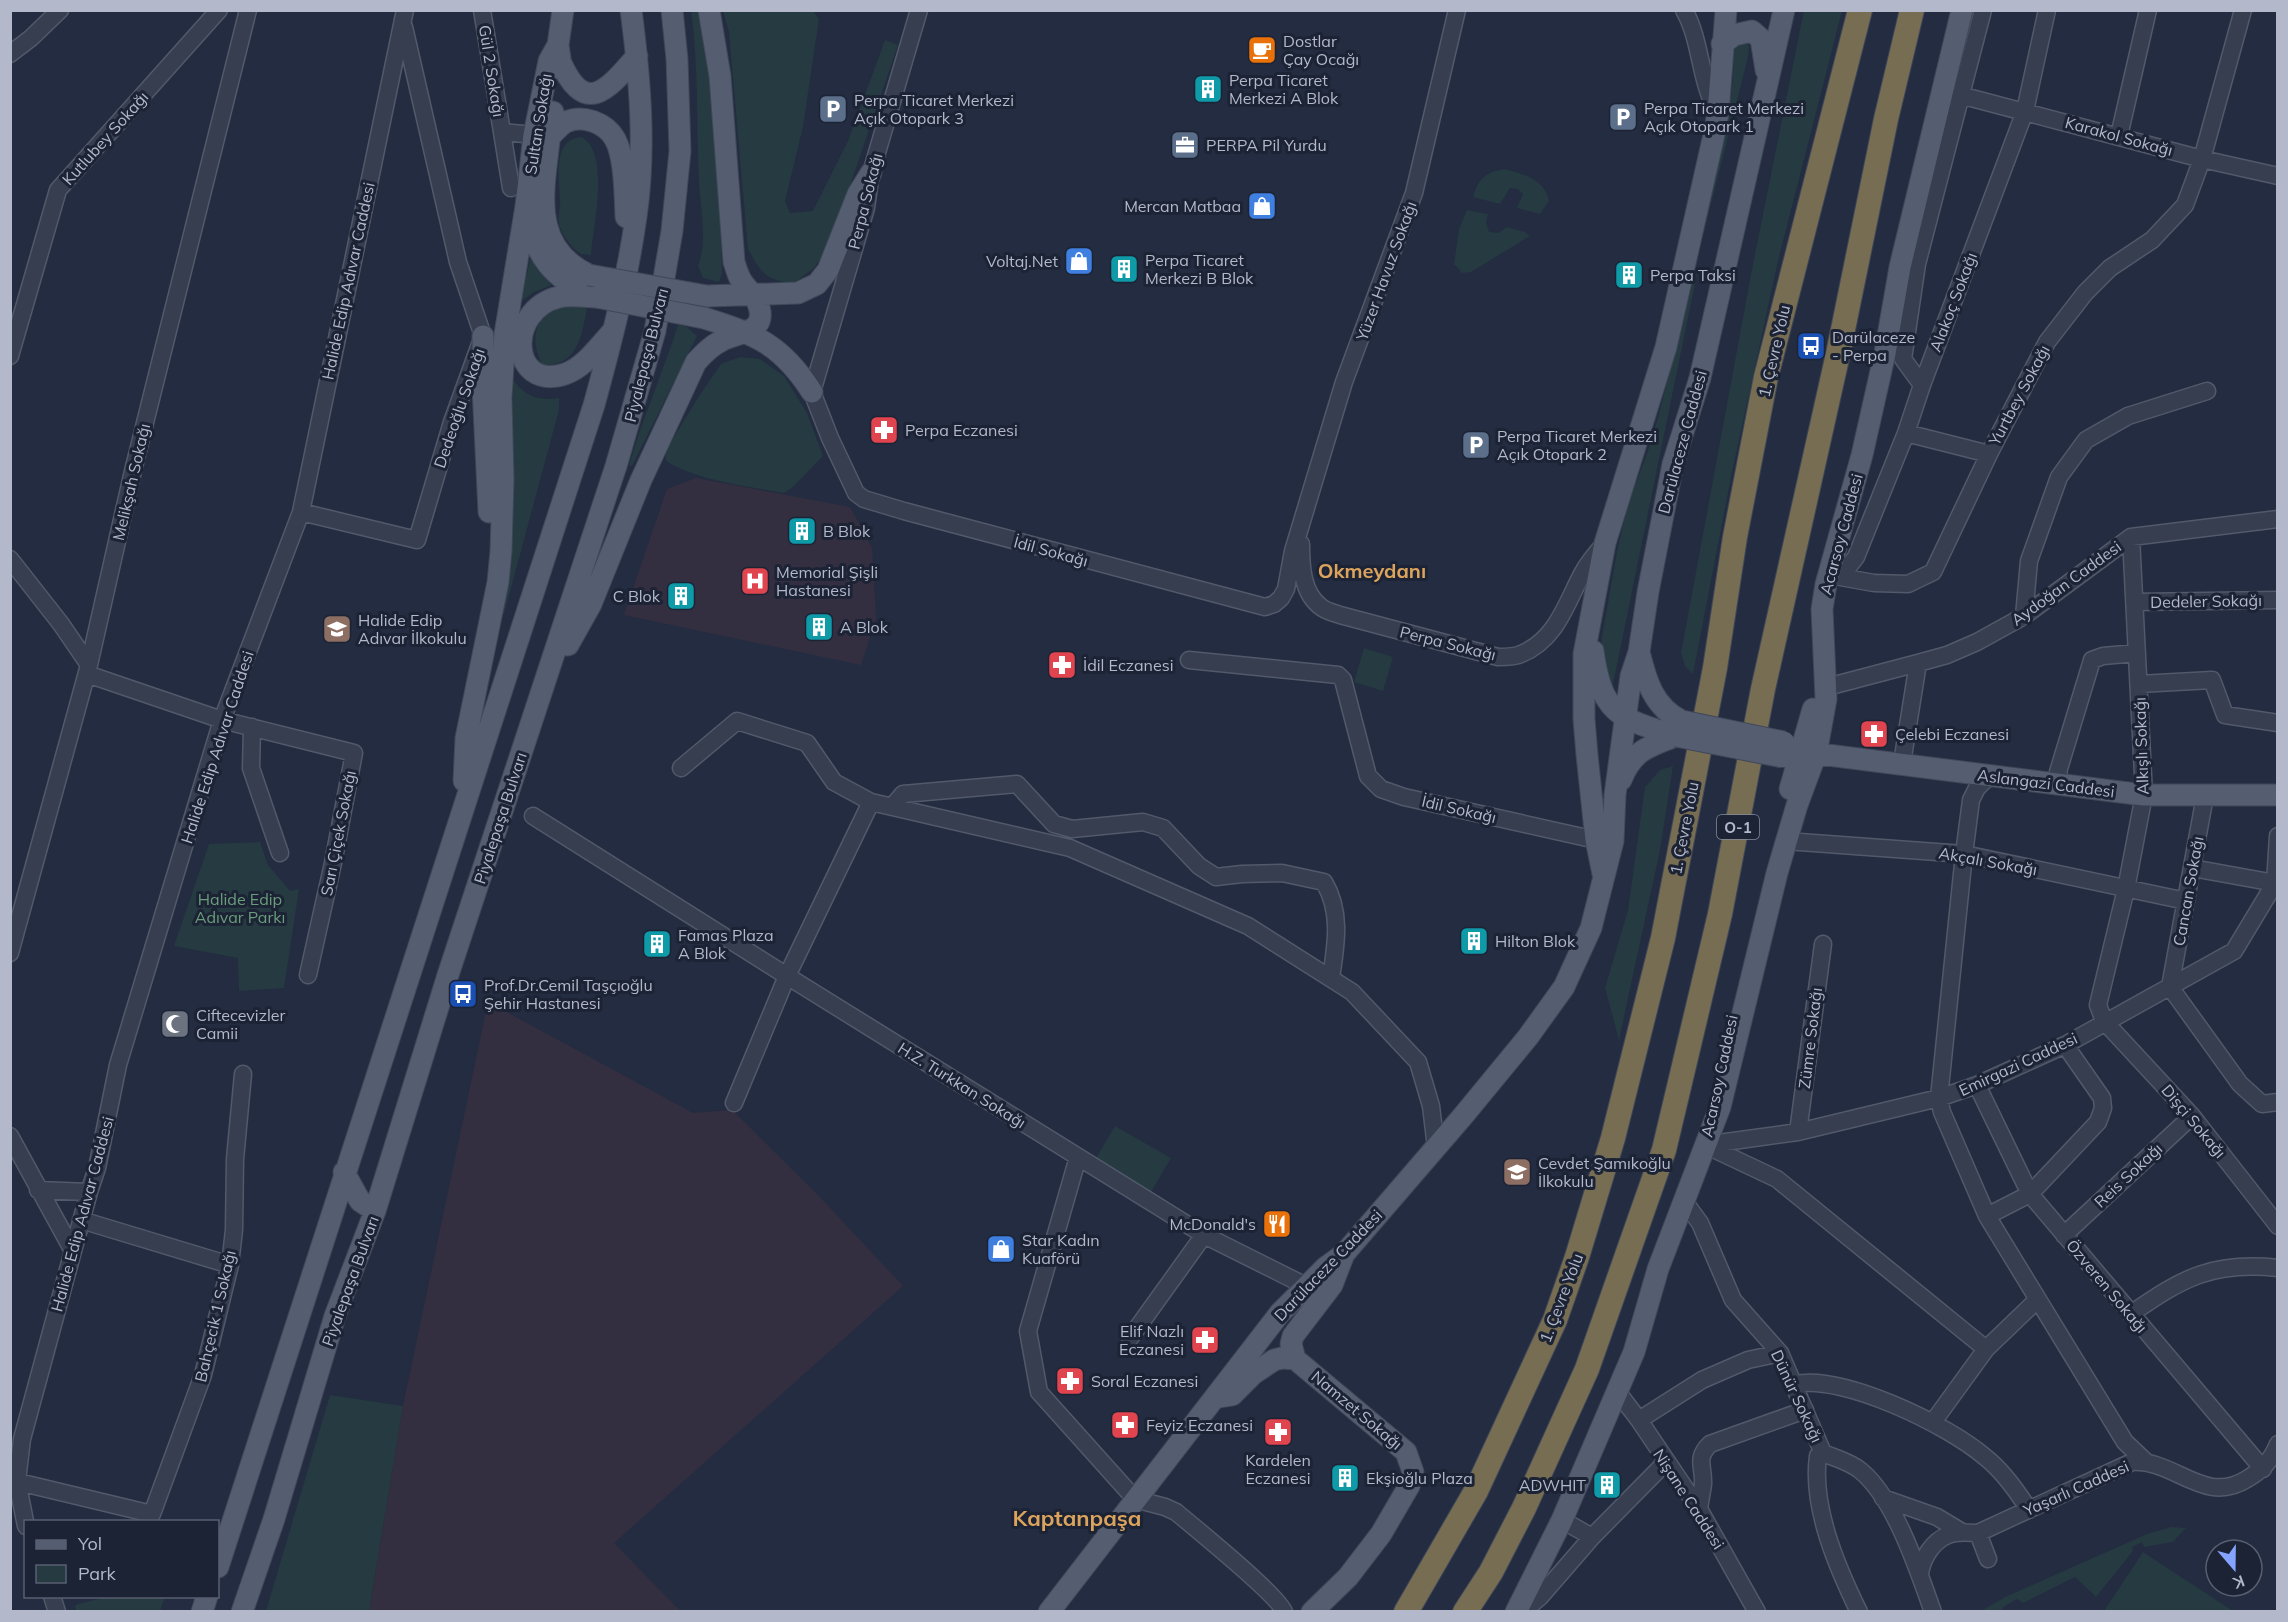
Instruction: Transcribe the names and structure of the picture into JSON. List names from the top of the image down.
{
  "streets": {
    "highway": ["1. Çevre Yolu", "O-1"],
    "main road": [
      "Sultan Sokağı",
      "Piyalepaşa Bulvarı",
      "Darülaceze Caddesi",
      "Acarsoy Caddesi",
      "Aslangazi Caddesi",
      "Namzet Sokağı"
    ],
    "street": [
      "Gül 2 Sokağı",
      "Karakol Sokağı",
      "Kutlubey Sokağı",
      "Perpa Sokağı",
      "Yüzer Havuz Sokağı",
      "Halide Edip Adıvar Caddesi",
      "Alakoç Sokağı",
      "Yurtbey Sokağı",
      "Dedeoğlu Sokağı",
      "Melikşah Sokağı",
      "İdil Sokağı",
      "Aydoğan Caddesi",
      "Dedeler Sokağı",
      "Alkışlı Sokağı",
      "Sarı Çiçek Sokağı",
      "Akçalı Sokağı",
      "Cancan Sokağı",
      "Zümre Sokağı",
      "Emirgazi Caddesi",
      "H.Z. Turkkan Sokağı",
      "Dişçi Sokağı",
      "Reis Sokağı",
      "Özveren Sokağı",
      "Bahçecik 1 Sokağı",
      "Dünür Sokağı",
      "Yaşarlı Caddesi",
      "Nişane Caddesi"
    ]
  },
  "crossings": [
    ["Gül 2 Sokağı", "Sultan Sokağı"],
    ["Karakol Sokağı", "Alakoç Sokağı"],
    ["Karakol Sokağı", "Yurtbey Sokağı"],
    ["Perpa Sokağı", "Yüzer Havuz Sokağı"],
    ["Perpa Sokağı", "Darülaceze Caddesi"],
    ["Perpa Sokağı", "İdil Sokağı"],
    ["Yüzer Havuz Sokağı", "İdil Sokağı"],
    ["Halide Edip Adıvar Caddesi", "Dedeoğlu Sokağı"],
    ["Halide Edip Adıvar Caddesi", "Sarı Çiçek Sokağı"],
    ["Halide Edip Adıvar Caddesi", "Bahçecik 1 Sokağı"],
    ["Alakoç Sokağı", "Yurtbey Sokağı"],
    ["Alakoç Sokağı", "Acarsoy Caddesi"],
    ["Yurtbey Sokağı", "Acarsoy Caddesi"],
    ["Darülaceze Caddesi", "İdil Sokağı"],
    ["Darülaceze Caddesi", "Aslangazi Caddesi"],
    ["Darülaceze Caddesi", "H.Z. Turkkan Sokağı"],
    ["Darülaceze Caddesi", "Namzet Sokağı"],
    ["Melikşah Sokağı", "Sarı Çiçek Sokağı"],
    ["Acarsoy Caddesi", "Aydoğan Caddesi"],
    ["Acarsoy Caddesi", "Aslangazi Caddesi"],
    ["Acarsoy Caddesi", "Akçalı Sokağı"],
    ["Acarsoy Caddesi", "Emirgazi Caddesi"],
    ["Acarsoy Caddesi", "Dünür Sokağı"],
    ["Acarsoy Caddesi", "Nişane Caddesi"],
    ["Aydoğan Caddesi", "Alkışlı Sokağı"],
    ["Dedeler Sokağı", "Alkışlı Sokağı"],
    ["Alkışlı Sokağı", "Aslangazi Caddesi"],
    ["Alkışlı Sokağı", "Akçalı Sokağı"],
    ["Alkışlı Sokağı", "Emirgazi Caddesi"],
    ["Alkışlı Sokağı", "Dişçi Sokağı"],
    ["Aslangazi Caddesi", "Cancan Sokağı"],
    ["Akçalı Sokağı", "Cancan Sokağı"],
    ["Cancan Sokağı", "Emirgazi Caddesi"],
    ["Zümre Sokağı", "Emirgazi Caddesi"],
    ["Emirgazi Caddesi", "Dişçi Sokağı"],
    ["Emirgazi Caddesi", "Özveren Sokağı"],
    ["Dişçi Sokağı", "Reis Sokağı"],
    ["Reis Sokağı", "Özveren Sokağı"],
    ["Özveren Sokağı", "Yaşarlı Caddesi"],
    ["Dünür Sokağı", "Yaşarlı Caddesi"]
  ],
  "districts": ["Okmeydanı", "Kaptanpaşa"],
  "parks": ["Halide Edip Adıvar Parkı"],
  "places": {
    "cafe": ["Dostlar Çay Ocağı"],
    "building": [
      "Perpa Ticaret Merkezi A Blok",
      "Perpa Ticaret Merkezi B Blok",
      "Perpa Taksi",
      "B Blok",
      "C Blok",
      "A Blok",
      "Hilton Blok",
      "Famas Plaza A Blok",
      "Ekşioğlu Plaza",
      "ADWHIT"
    ],
    "parking": ["Perpa Ticaret Merkezi Açık Otopark 3", "Perpa Ticaret Merkezi Açık Otopark 1", "Perpa Ticaret Merkezi Açık Otopark 2"],
    "office": ["PERPA Pil Yurdu"],
    "shop": ["Mercan Matbaa", "Voltaj.Net", "Star Kadın Kuaförü"],
    "bus stop": ["Darülaceze - Perpa", "Prof.Dr.Cemil Taşçıoğlu Şehir Hastanesi"],
    "pharmacy": [
      "Perpa Eczanesi",
      "İdil Eczanesi",
      "Çelebi Eczanesi",
      "Elif Nazlı Eczanesi",
      "Soral Eczanesi",
      "Feyiz Eczanesi",
      "Kardelen Eczanesi"
    ],
    "hospital": ["Memorial Şişli Hastanesi"],
    "school or university": ["Halide Edip Adıvar İlkokulu", "Cevdet Şamıkoğlu İlkokulu"],
    "mosque": ["Ciftecevizler Camii"],
    "restaurant": ["McDonald's"]
  },
  "legend": ["Yol", "Park"],
  "north": "bottom"
}
